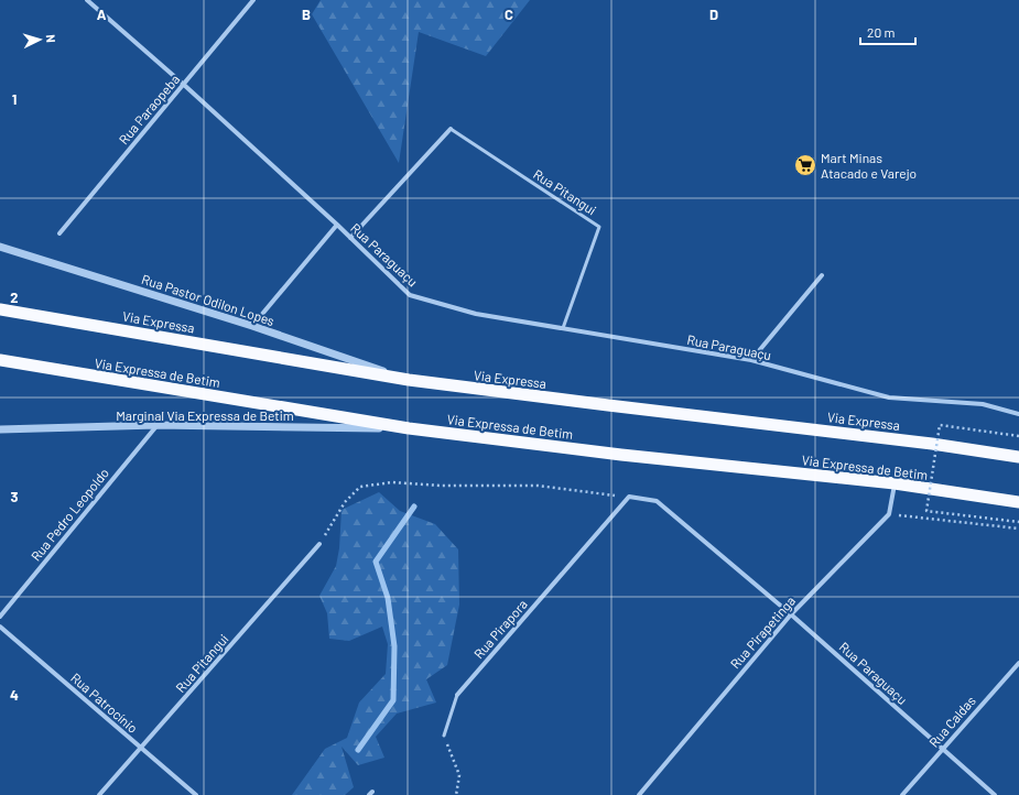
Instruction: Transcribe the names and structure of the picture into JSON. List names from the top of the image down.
{
  "streets": {
    "highway": ["Via Expressa", "Via Expressa de Betim"],
    "street": [
      "Rua Paraopeba",
      "Rua Pitangui",
      "Rua Paraguaçu",
      "Rua Pastor Odilon Lopes",
      "Marginal Via Expressa de Betim",
      "Rua Pedro Leopoldo",
      "Rua Pirapora",
      "Rua Pirapetinga",
      "Rua Patrocínio",
      "Rua Caldas"
    ]
  },
  "crossings": [
    ["Rua Paraopeba", "Rua Paraguaçu"],
    ["Rua Pitangui", "Rua Paraguaçu"],
    ["Rua Pitangui", "Rua Patrocínio"],
    ["Rua Paraguaçu", "Rua Pirapora"],
    ["Rua Paraguaçu", "Rua Pirapetinga"],
    ["Rua Paraguaçu", "Rua Caldas"],
    ["Rua Pastor Odilon Lopes", "Via Expressa"],
    ["Via Expressa de Betim", "Marginal Via Expressa de Betim"],
    ["Marginal Via Expressa de Betim", "Rua Pedro Leopoldo"]
  ],
  "places": {
    "supermarket": ["Mart Minas Atacado e Varejo"]
  },
  "scale_bar": "20 m",
  "north": "right",
  "grid": {
    "columns": [
      "A",
      "B",
      "C",
      "D"
    ],
    "rows": [
      "1",
      "2",
      "3",
      "4"
    ]
  }
}
